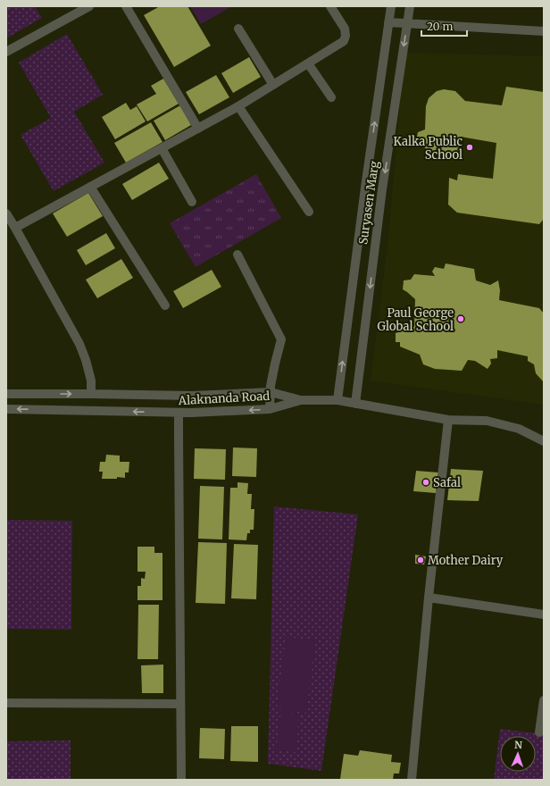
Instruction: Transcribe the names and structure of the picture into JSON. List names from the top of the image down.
{
  "streets": {
    "street": ["Suryasen Marg", "Alaknanda Road"]
  },
  "crossings": [
    ["Suryasen Marg", "Alaknanda Road"]
  ],
  "places": [
    "Kalka Public School",
    "Paul George Global School",
    "Safal",
    "Mother Dairy"
  ],
  "scale_bar": "20 m",
  "north": "top"
}
